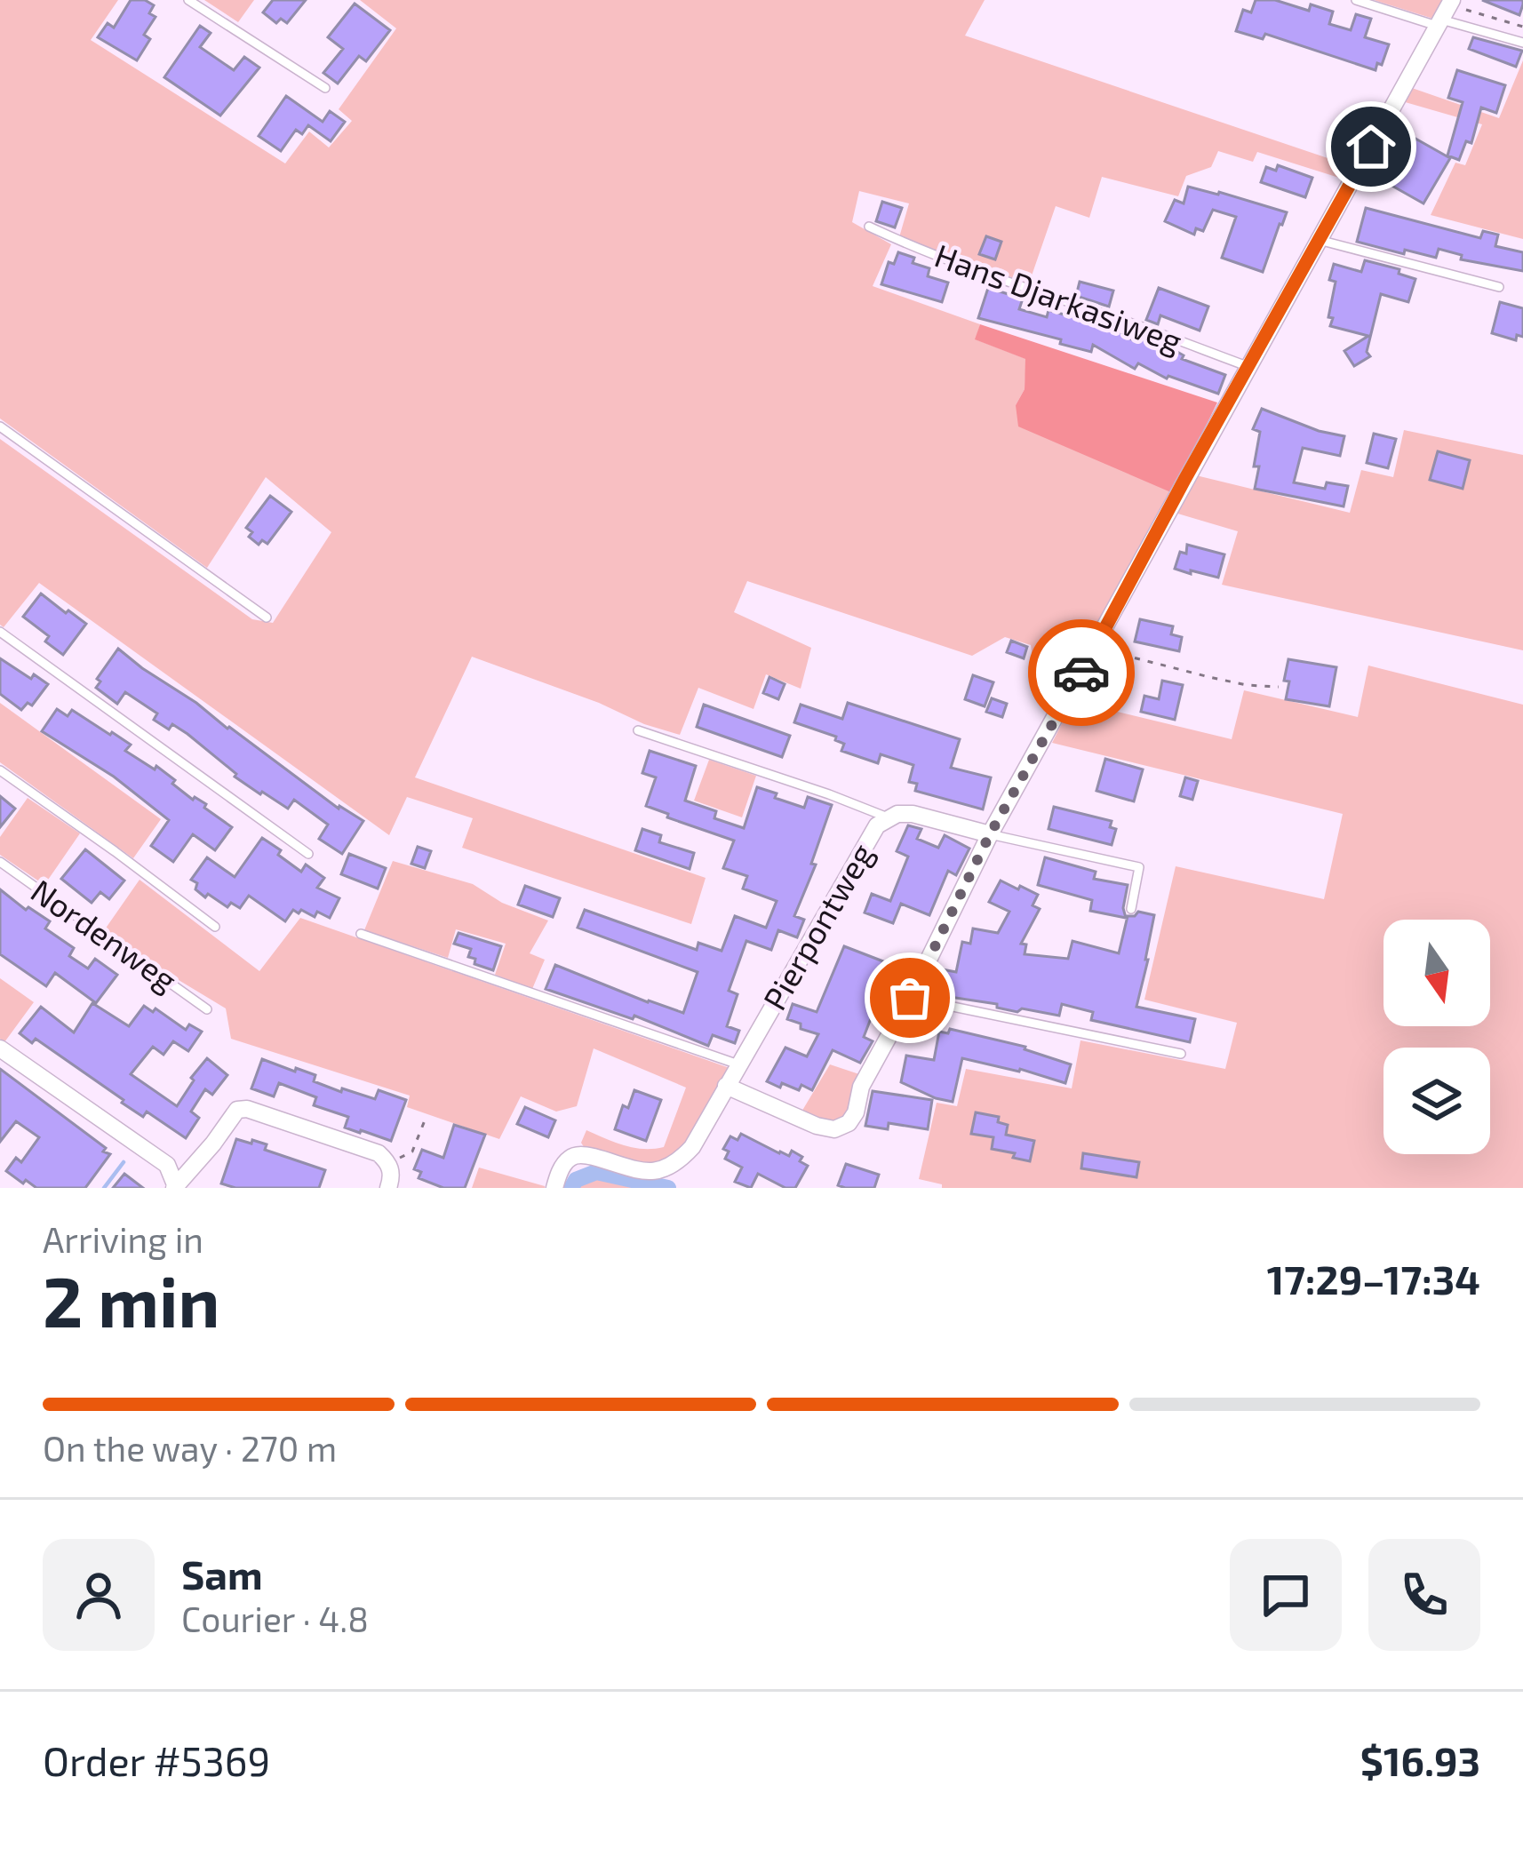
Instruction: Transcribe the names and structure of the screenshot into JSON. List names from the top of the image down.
{
  "streets": {
    "street": ["Pierpontweg"],
    "lane": ["Hans Djarkasiweg", "Nordenweg"]
  },
  "north": "bottom",
  "page": {
    "heading": ["2 min", "Arriving in", "17:29–17:34"],
    "panel": [
      "Sam",
      "Courier · 4.8",
      "Order #5369",
      "$16.93"
    ],
    "bar": "On the way · 270 m"
  }
}
